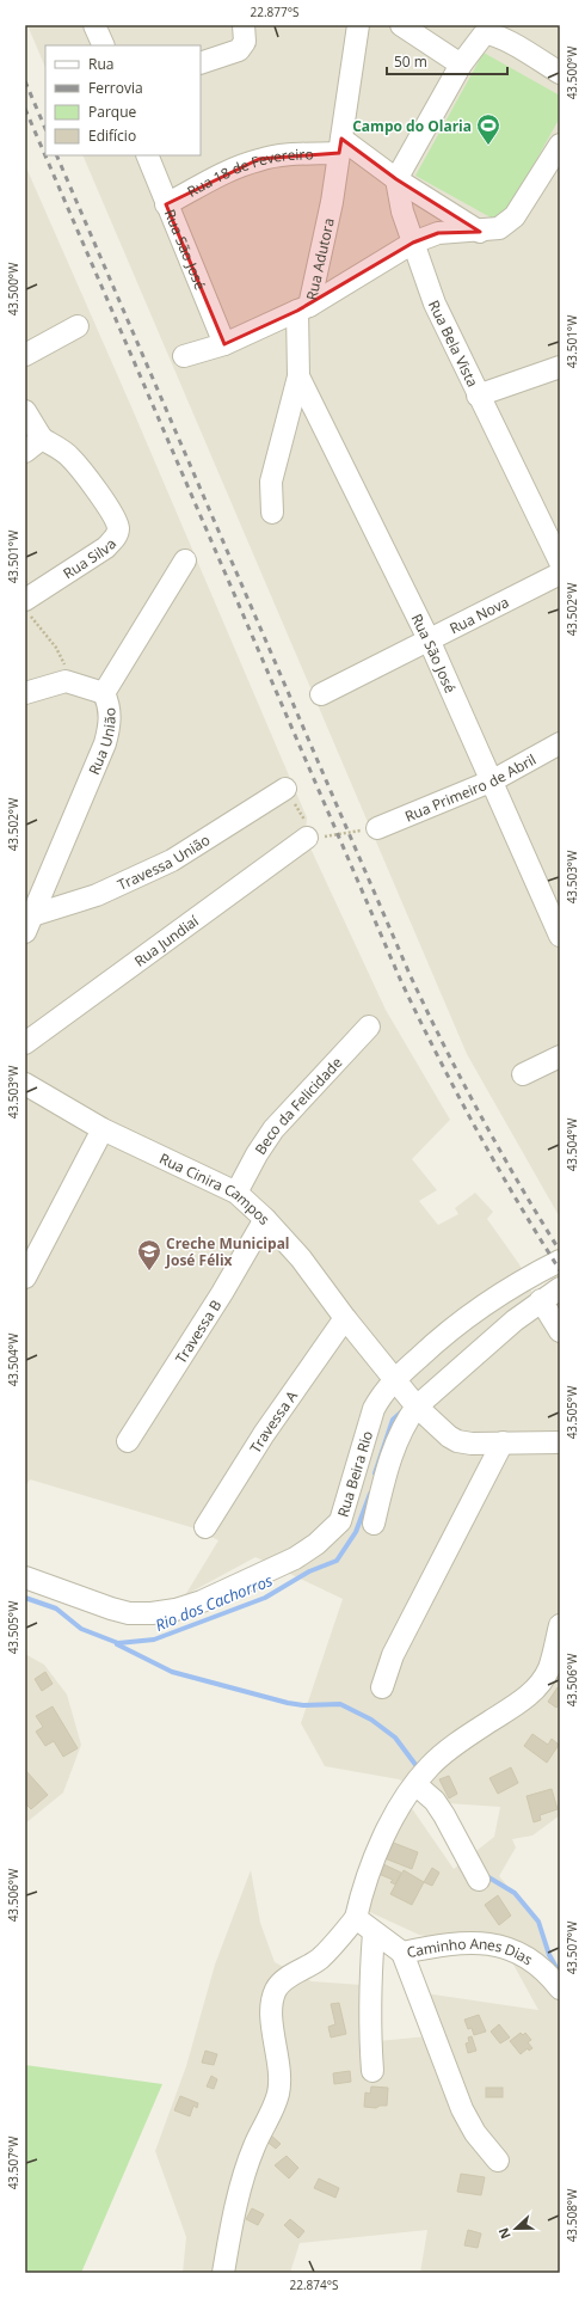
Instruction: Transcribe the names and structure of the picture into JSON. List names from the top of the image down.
{
  "streets": {
    "street": [
      "Rua 18 de Fevereiro",
      "Rua São José",
      "Rua Adutora",
      "Rua Bela Vista",
      "Rua Silva",
      "Rua Nova",
      "Rua União",
      "Rua Primeiro de Abril",
      "Travessa União",
      "Rua Jundiaí",
      "Beco da Felicidade",
      "Rua Cinira Campos",
      "Travessa B",
      "Travessa A",
      "Rua Beira Rio",
      "Caminho Anes Dias"
    ]
  },
  "crossings": [
    ["Rua 18 de Fevereiro", "Rua São José"],
    ["Rua 18 de Fevereiro", "Rua Adutora"],
    ["Rua São José", "Rua Adutora"],
    ["Rua São José", "Rua Nova"],
    ["Rua São José", "Rua Primeiro de Abril"],
    ["Rua Bela Vista", "Rua Nova"],
    ["Rua União", "Travessa União"],
    ["Beco da Felicidade", "Rua Cinira Campos"],
    ["Rua Cinira Campos", "Travessa B"],
    ["Rua Cinira Campos", "Travessa A"],
    ["Rua Cinira Campos", "Rua Beira Rio"]
  ],
  "water": ["Rio dos Cachorros"],
  "places": {
    "sports": ["Campo do Olaria"],
    "school or university": ["Creche Municipal José Félix"]
  },
  "legend": [
    "Rua",
    "Ferrovia",
    "Parque",
    "Edifício"
  ],
  "scale_bar": "50 m",
  "north": "left",
  "coordinates": [
    "22.877°S",
    "43.500°W",
    "43.501°W",
    "43.502°W",
    "43.503°W",
    "43.504°W",
    "43.505°W",
    "43.506°W",
    "43.507°W",
    "43.508°W",
    "22.874°S"
  ]
}
